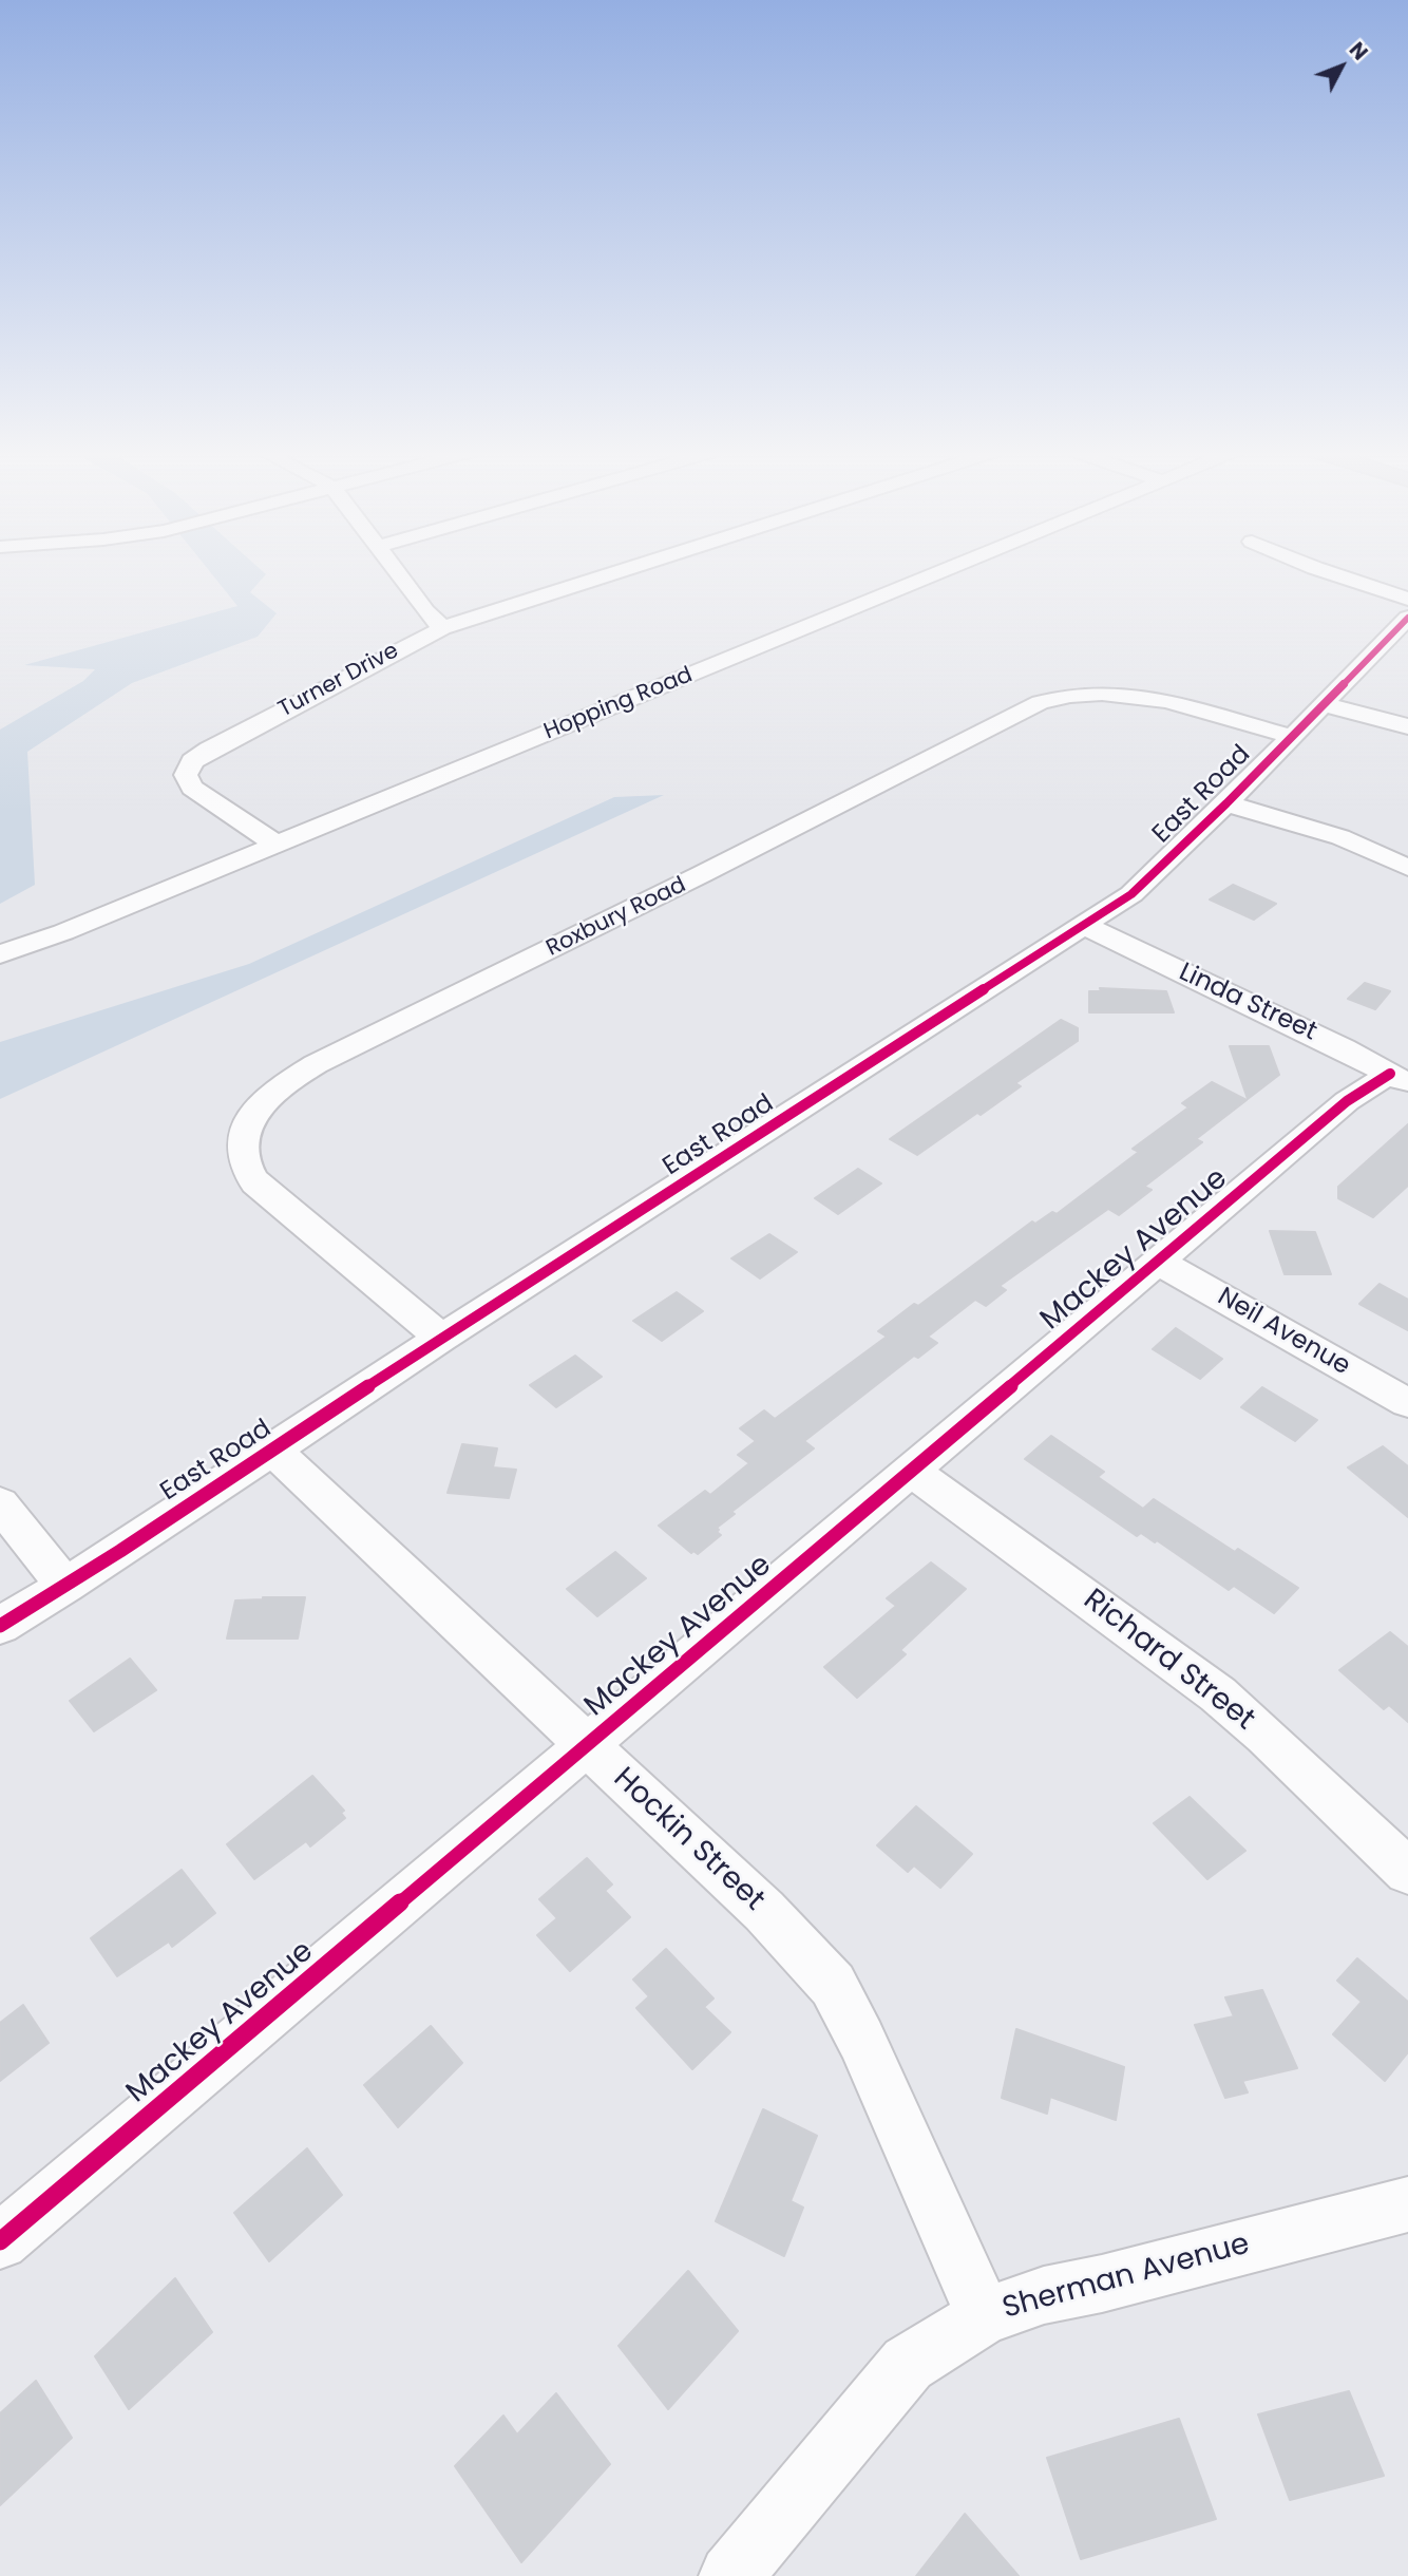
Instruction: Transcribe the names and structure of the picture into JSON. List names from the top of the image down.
{
  "streets": {
    "street": [
      "Turner Drive",
      "Hopping Road",
      "East Road",
      "Roxbury Road",
      "Linda Street",
      "Mackey Avenue",
      "Neil Avenue",
      "Richard Street",
      "Hockin Street",
      "Sherman Avenue"
    ]
  },
  "crossings": [
    ["Turner Drive", "Hopping Road"],
    ["East Road", "Roxbury Road"],
    ["East Road", "Linda Street"],
    ["East Road", "Hockin Street"],
    ["Linda Street", "Mackey Avenue"],
    ["Mackey Avenue", "Neil Avenue"],
    ["Mackey Avenue", "Richard Street"],
    ["Mackey Avenue", "Hockin Street"],
    ["Hockin Street", "Sherman Avenue"]
  ],
  "north": "top right"
}
